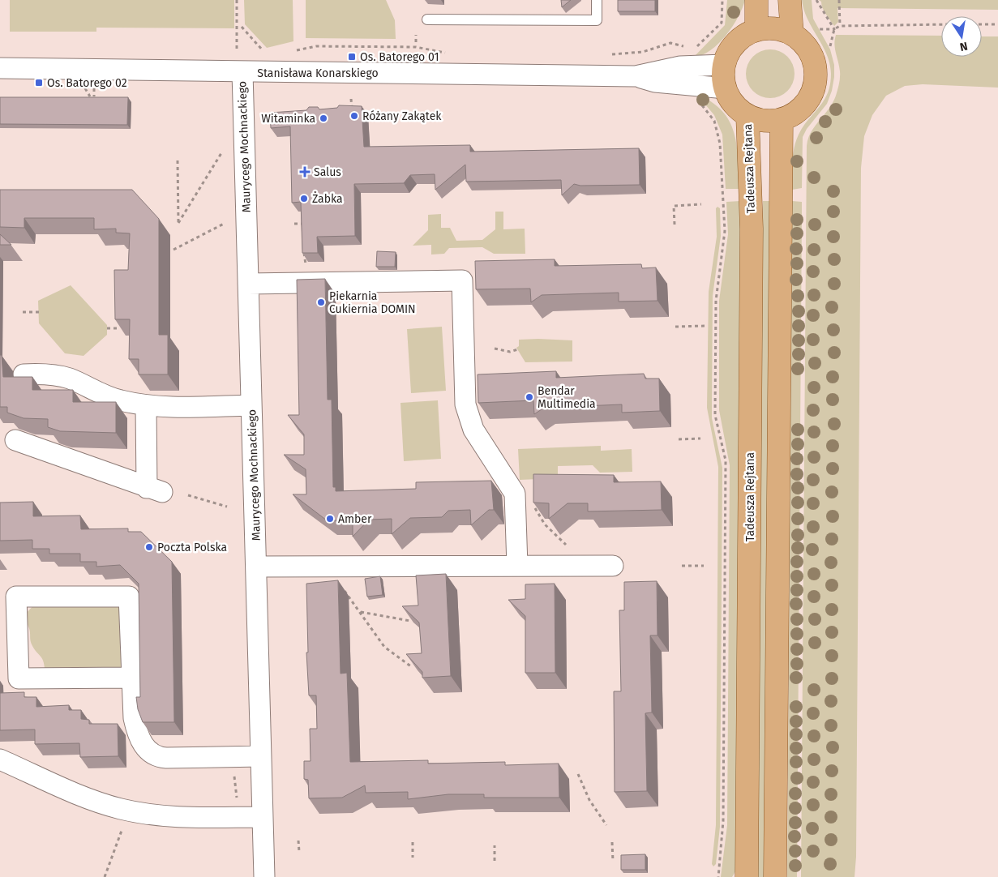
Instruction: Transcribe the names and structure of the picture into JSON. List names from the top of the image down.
{
  "streets": {
    "main road": ["Tadeusza Rejtana"],
    "street": ["Stanisława Konarskiego", "Maurycego Mochnackiego"]
  },
  "crossings": [
    ["Stanisława Konarskiego", "Maurycego Mochnackiego"],
    ["Stanisława Konarskiego", "Tadeusza Rejtana"]
  ],
  "places": {
    "transit": ["Os. Batorego 01", "Os. Batorego 02"],
    "other": [
      "Różany Zakątek",
      "Witaminka",
      "Żabka",
      "Piekarnia Cukiernia DOMIN",
      "Bendar Multimedia",
      "Amber",
      "Poczta Polska"
    ],
    "health": ["Salus"]
  },
  "north": "bottom"
}
